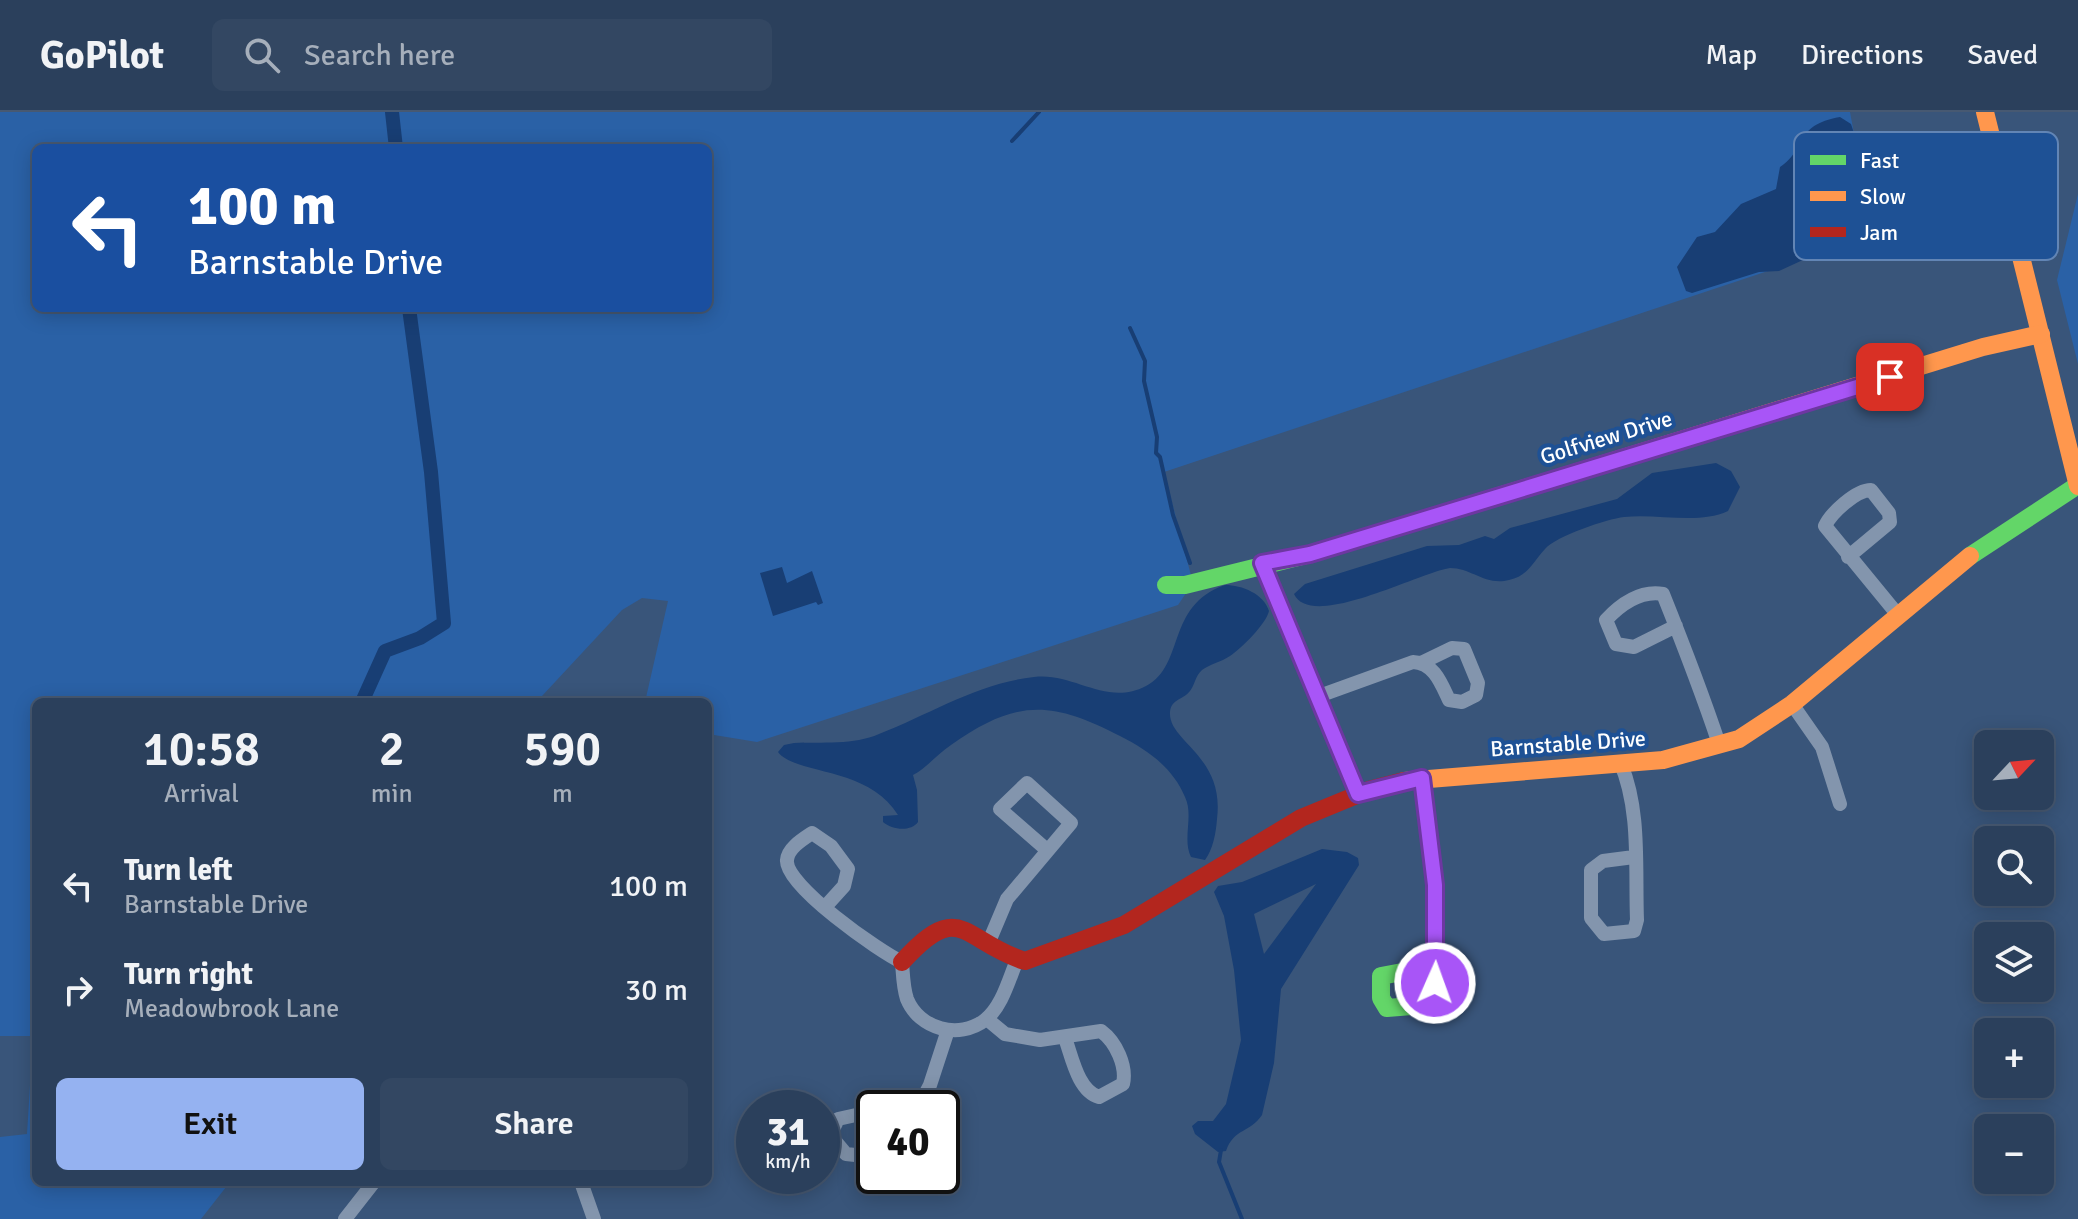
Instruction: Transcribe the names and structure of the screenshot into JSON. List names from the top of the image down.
{
  "streets": {
    "street": ["Golfview Drive", "Barnstable Drive"]
  },
  "legend": ["Fast", "Slow", "Jam"],
  "north": "top right",
  "page": {
    "header": "GoPilot",
    "search": "Search here",
    "nav": ["Map", "Directions", "Saved"],
    "turn": ["100 m", "Barnstable Drive"],
    "eta": [
      "10:58",
      "Arrival",
      "2",
      "min",
      "590",
      "m"
    ],
    "map_buttons": ["+", "−"],
    "list": [
      {
        "name": "Turn left",
        "note": "Barnstable Drive",
        "value": "100 m"
      },
      {
        "name": "Turn right",
        "note": "Meadowbrook Lane",
        "value": "30 m"
      }
    ],
    "buttons": ["Exit", "Share"],
    "speed": "31 km/h",
    "limit": "40"
  }
}
